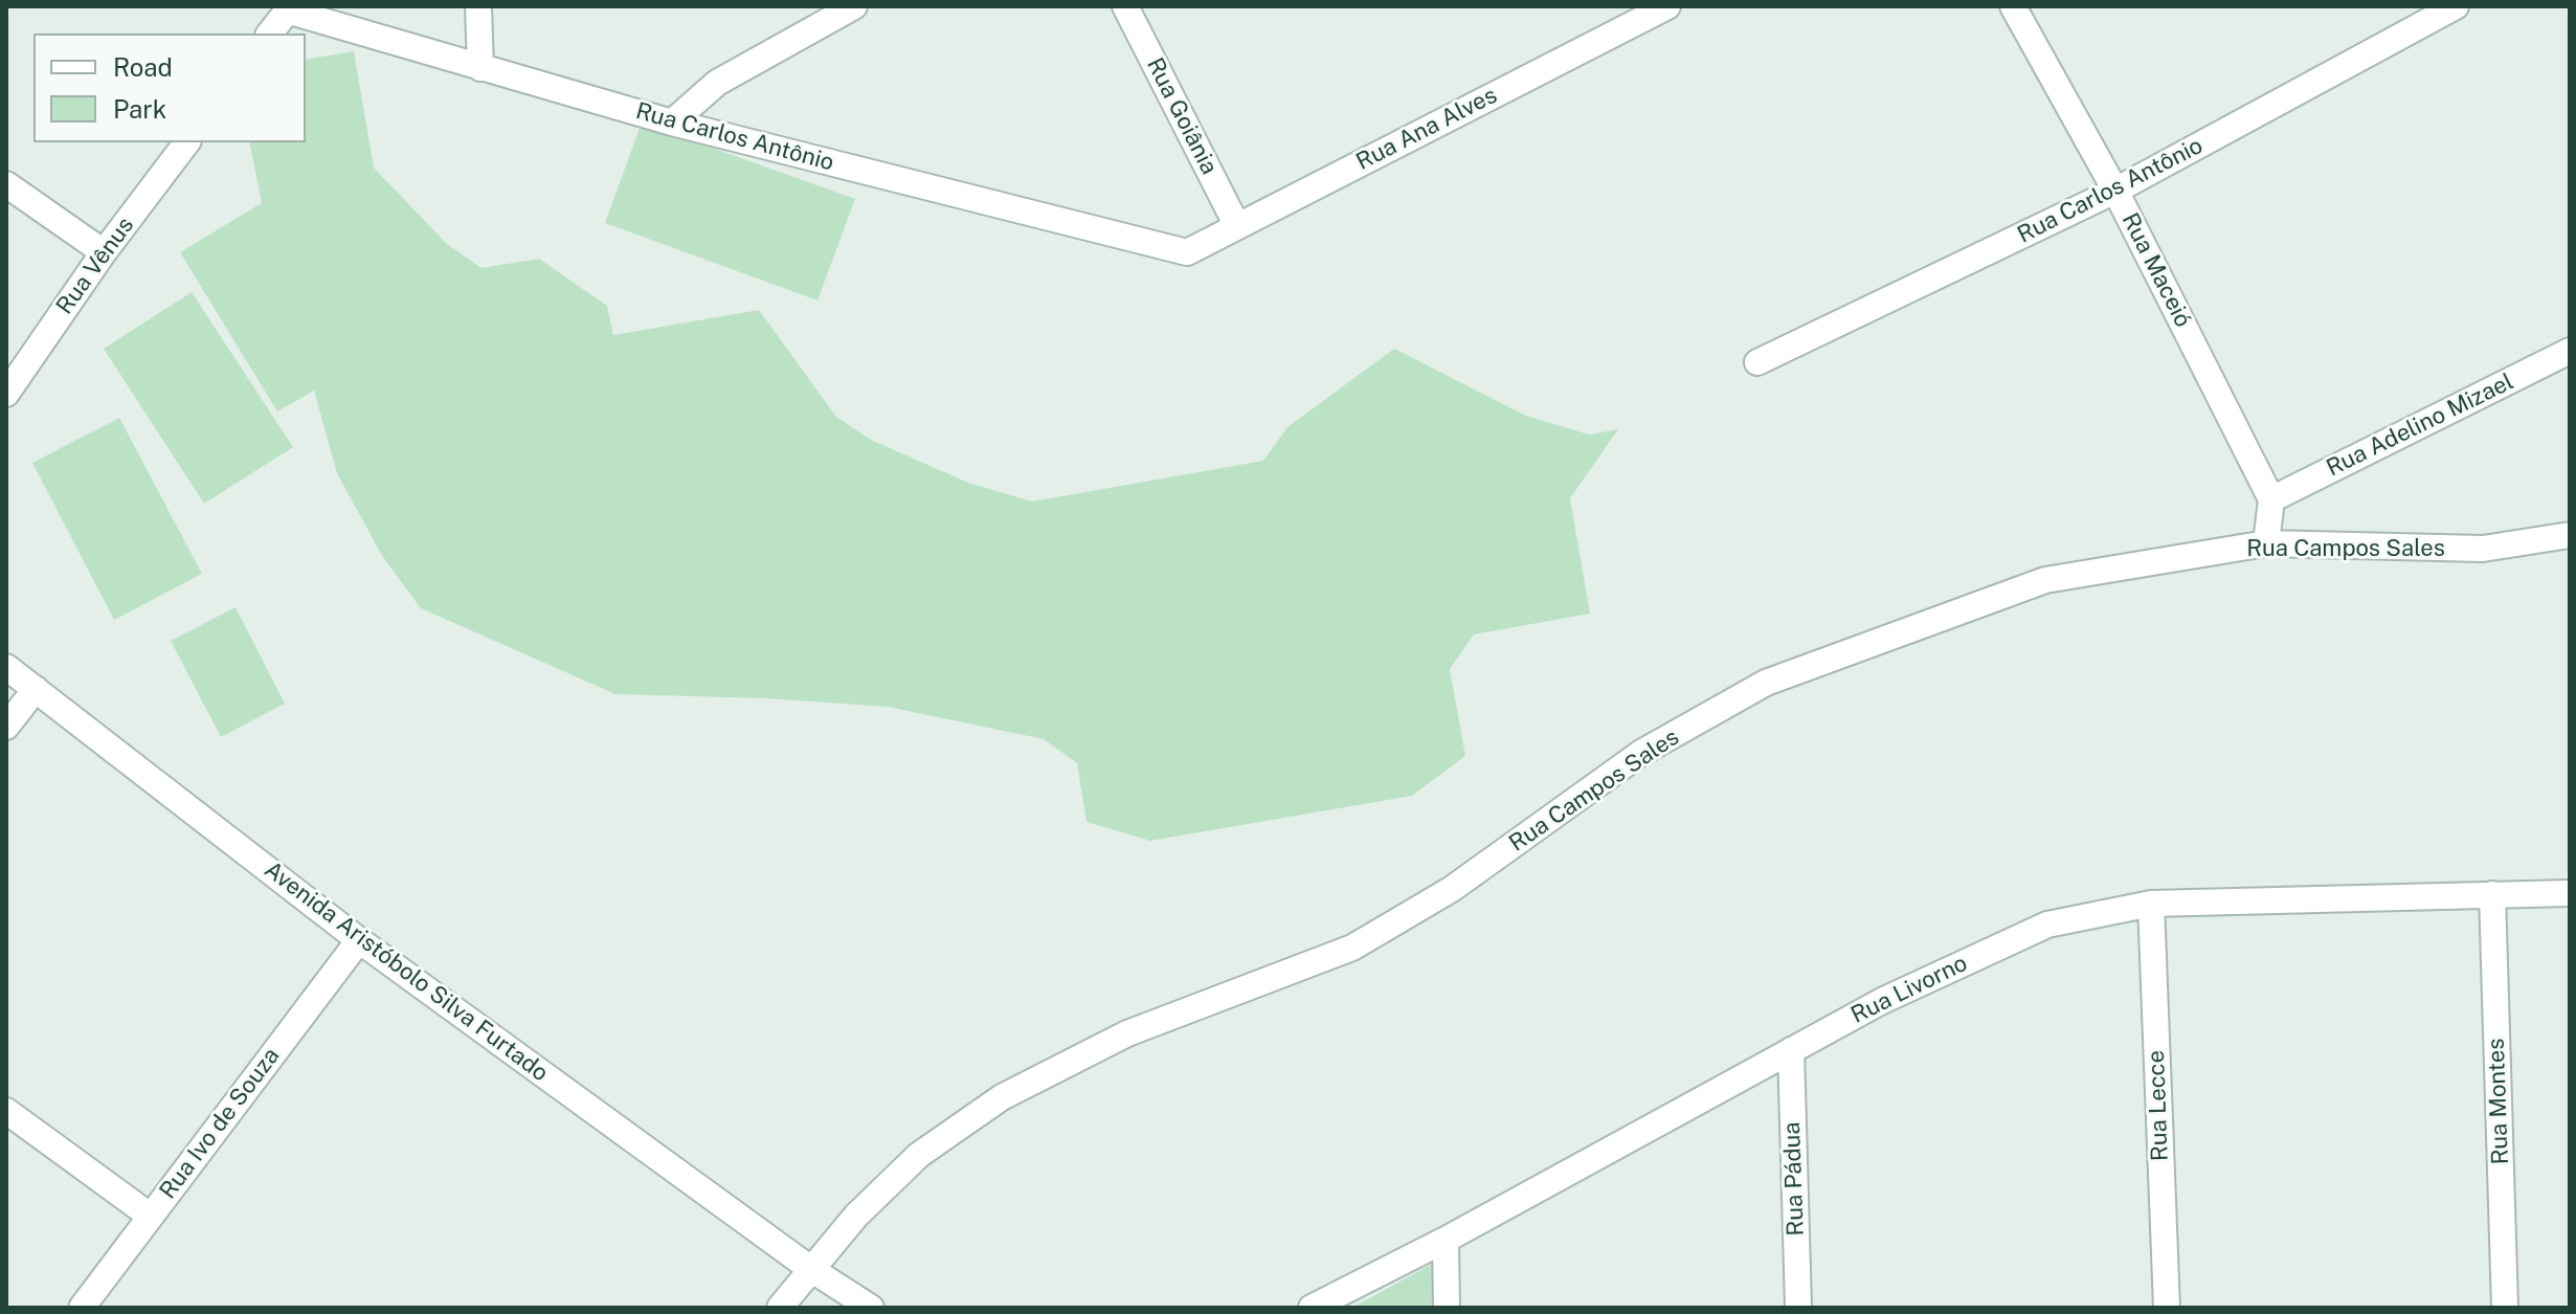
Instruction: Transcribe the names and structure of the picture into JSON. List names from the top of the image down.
{
  "streets": {
    "street": [
      "Rua Goiânia",
      "Rua Ana Alves",
      "Rua Carlos Antônio",
      "Rua Vênus",
      "Rua Maceió",
      "Rua Adelino Mizael",
      "Rua Campos Sales",
      "Avenida Aristóbolo Silva Furtado",
      "Rua Livorno",
      "Rua Montes",
      "Rua Lecce",
      "Rua Ivo de Souza",
      "Rua Pádua"
    ]
  },
  "crossings": [
    ["Rua Goiânia", "Rua Ana Alves"],
    ["Rua Ana Alves", "Rua Carlos Antônio"],
    ["Rua Carlos Antônio", "Rua Maceió"],
    ["Rua Maceió", "Rua Adelino Mizael"],
    ["Rua Campos Sales", "Avenida Aristóbolo Silva Furtado"],
    ["Avenida Aristóbolo Silva Furtado", "Rua Ivo de Souza"],
    ["Rua Livorno", "Rua Montes"],
    ["Rua Livorno", "Rua Lecce"],
    ["Rua Livorno", "Rua Pádua"]
  ],
  "legend": ["Road", "Park"]
}
